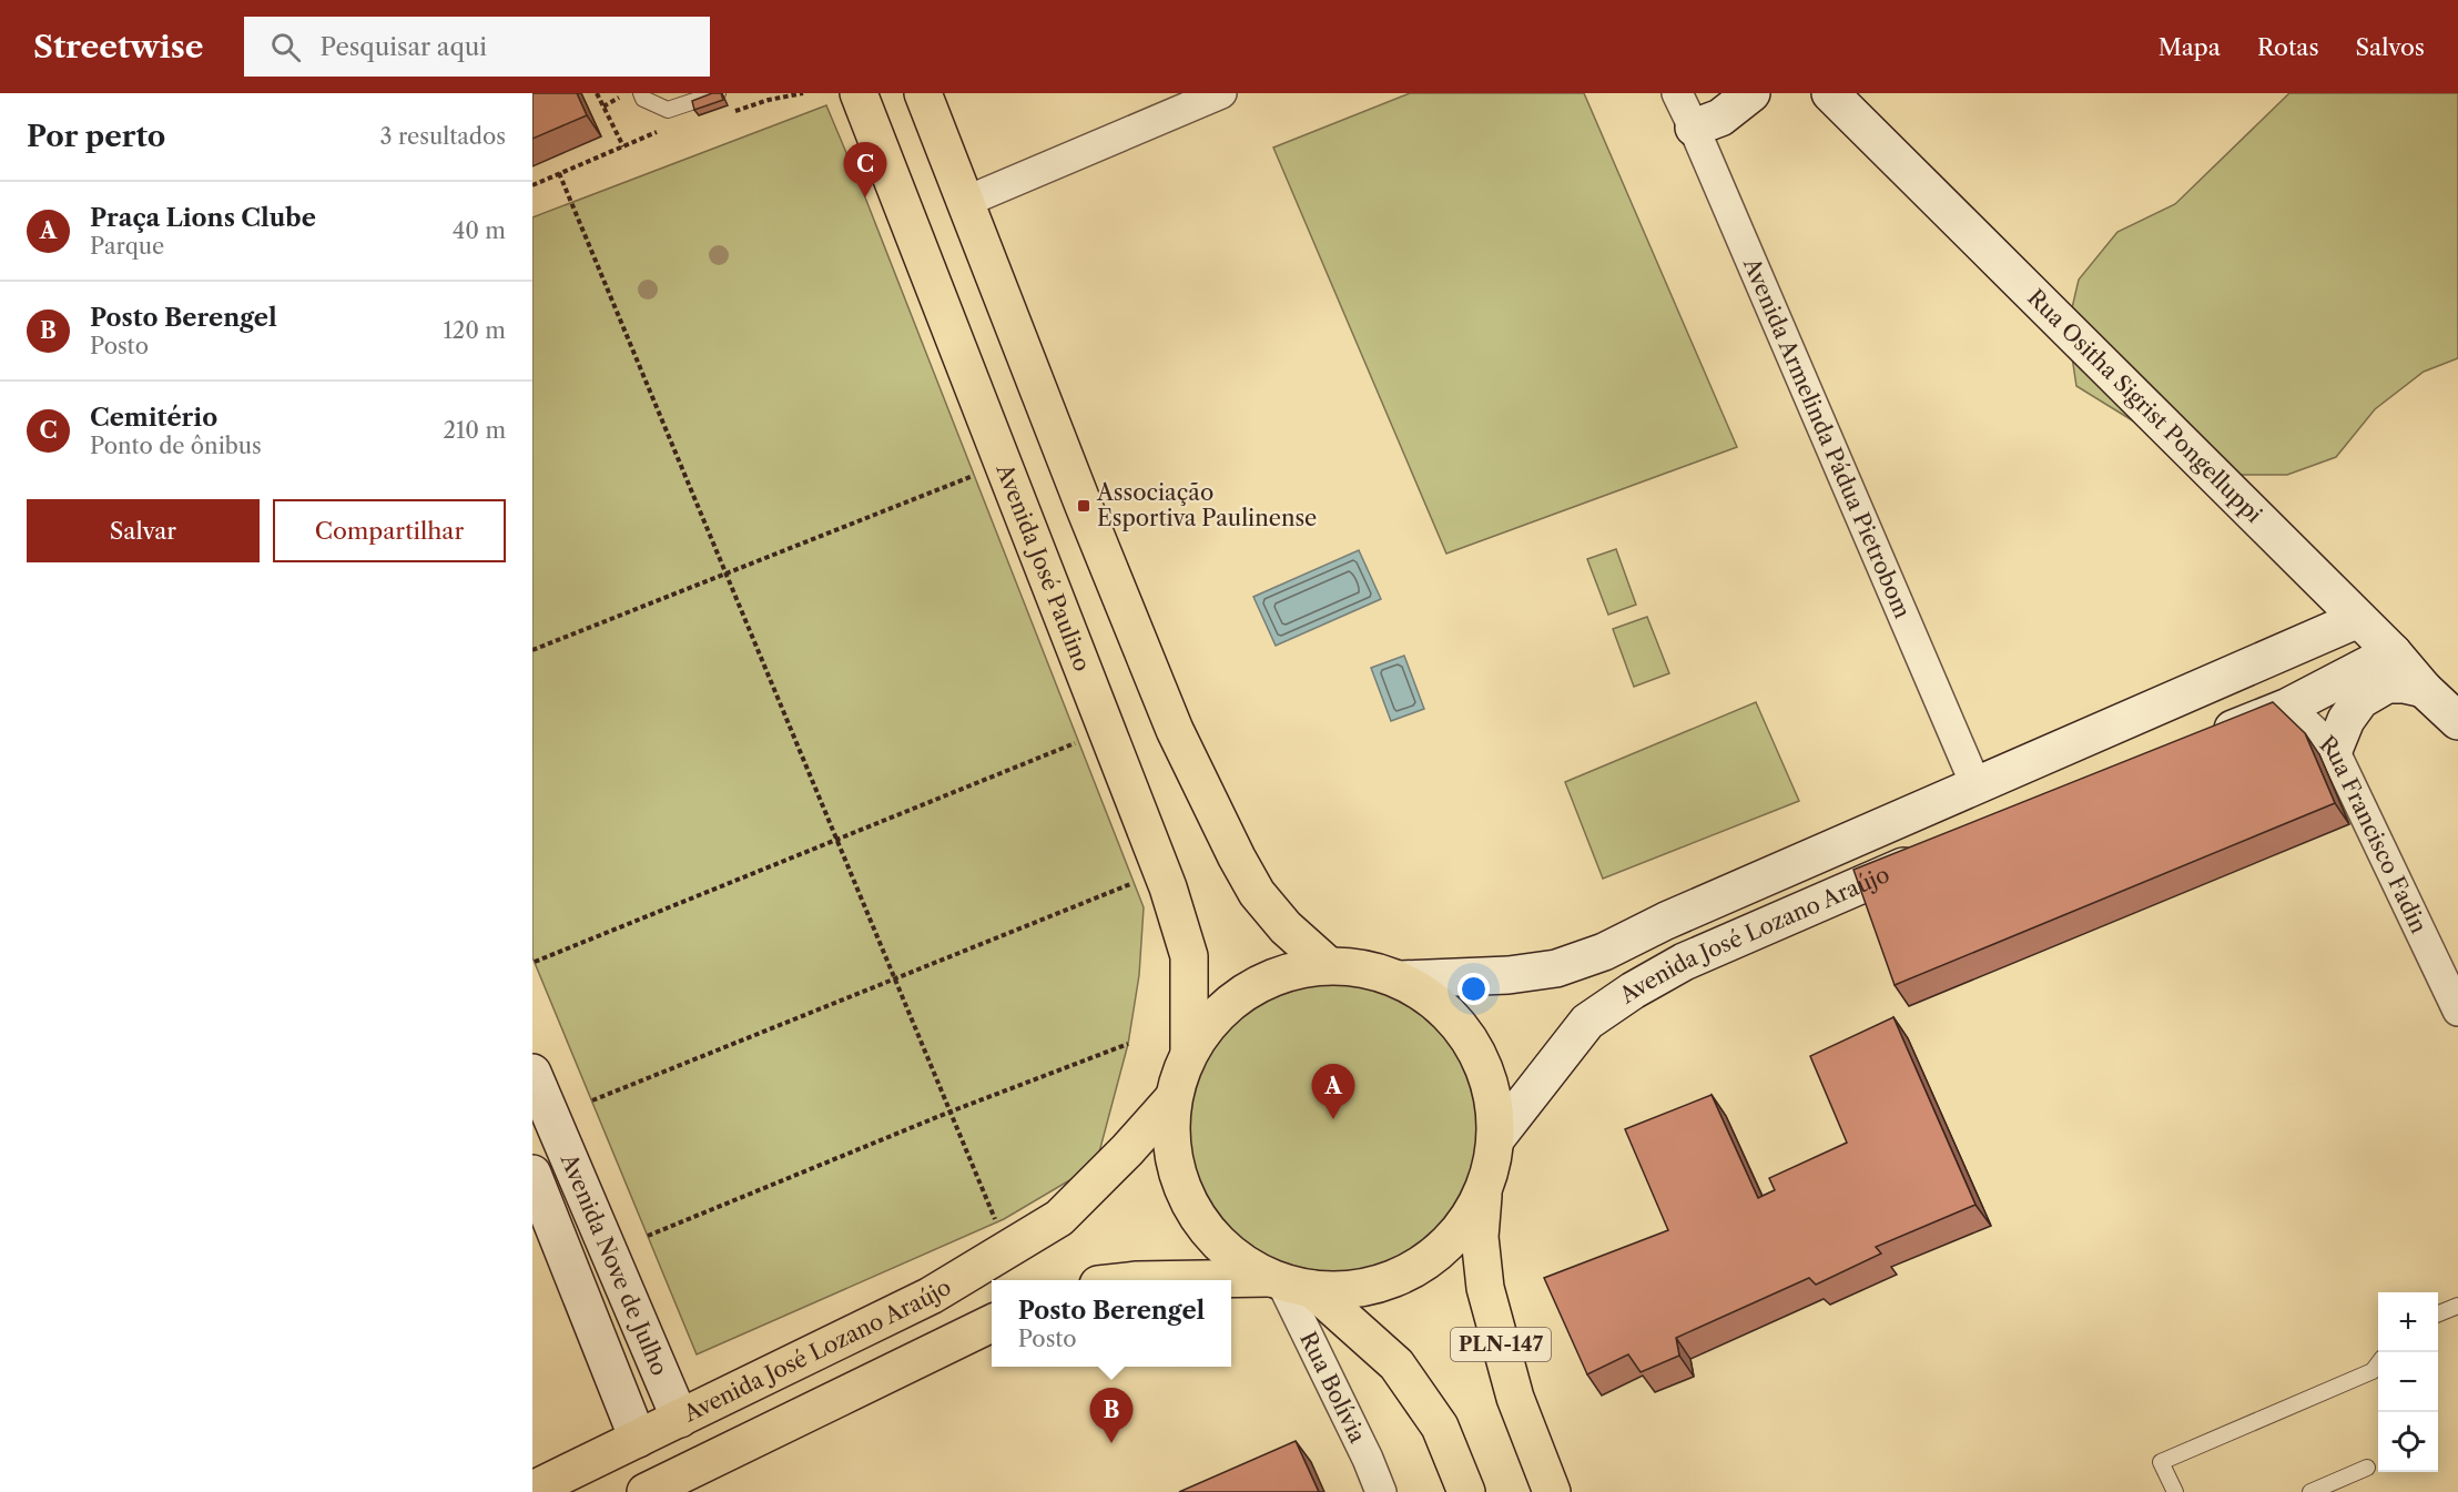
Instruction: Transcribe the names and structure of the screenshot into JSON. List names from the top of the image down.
{
  "streets": {
    "main road": ["Avenida José Paulino", "Avenida José Lozano Araújo", "PLN-147"],
    "street": [
      "Rua Ositha Sigrist Pongelluppi",
      "Avenida Armelinda Pádua Pietrobom",
      "Rua Francisco Fadin",
      "Avenida Nove de Julho",
      "Rua Bolívia"
    ]
  },
  "crossings": [
    ["Avenida José Paulino", "PLN-147"],
    ["Avenida José Lozano Araújo", "Avenida Nove de Julho"],
    ["Avenida José Lozano Araújo", "PLN-147"],
    ["PLN-147", "Rua Bolívia"]
  ],
  "places": {
    "transit": ["Associação Esportiva Paulinense"]
  },
  "page": {
    "header": "Streetwise",
    "search": "Pesquisar aqui",
    "nav": ["Mapa", "Rotas", "Salvos"],
    "heading": ["Por perto", "3 resultados"],
    "pins": ["C", "A", "B"],
    "list": [
      {
        "mark": "A",
        "name": "Praça Lions Clube",
        "note": "Parque",
        "value": "40 m"
      },
      {
        "mark": "B",
        "name": "Posto Berengel",
        "note": "Posto",
        "value": "120 m"
      },
      {
        "mark": "C",
        "name": "Cemitério",
        "note": "Ponto de ônibus",
        "value": "210 m"
      }
    ],
    "buttons": ["Salvar", "Compartilhar"],
    "popup": ["Posto Berengel", "Posto"],
    "map_buttons": ["+", "−"]
  }
}
